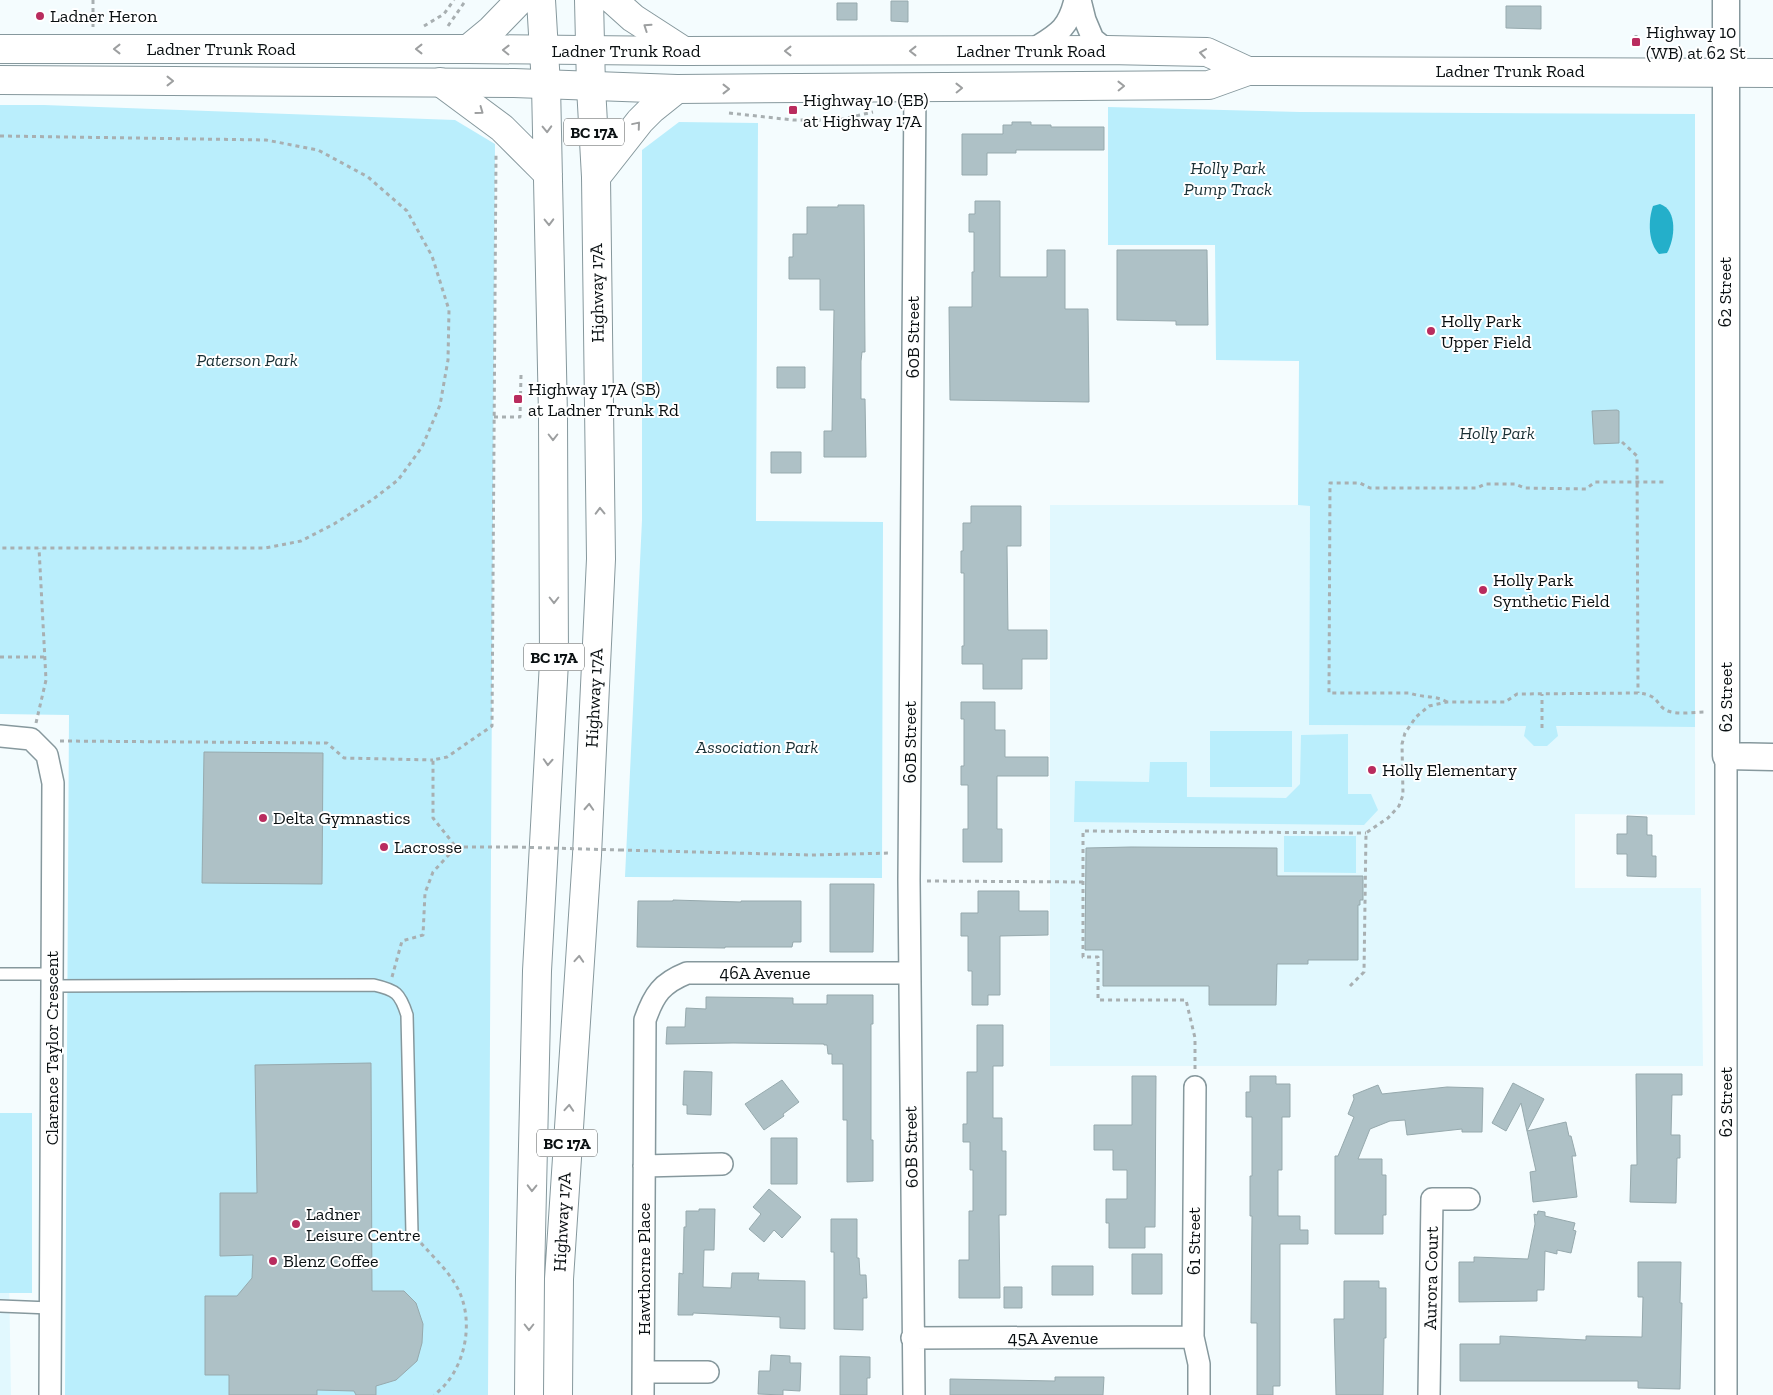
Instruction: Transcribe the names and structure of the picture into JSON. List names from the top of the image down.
{
  "streets": {
    "main road": ["Ladner Trunk Road", "BC 17A", "Highway 17A"],
    "street": [
      "62 Street",
      "60B Street",
      "46A Avenue",
      "Clarence Taylor Crescent",
      "61 Street",
      "Hawthorne Place",
      "Aurora Court",
      "45A Avenue"
    ]
  },
  "crossings": [
    ["Ladner Trunk Road", "62 Street"],
    ["Ladner Trunk Road", "Highway 17A"],
    ["Ladner Trunk Road", "60B Street"],
    ["60B Street", "46A Avenue"],
    ["60B Street", "45A Avenue"],
    ["46A Avenue", "Hawthorne Place"],
    ["61 Street", "45A Avenue"]
  ],
  "parks": [
    "Holly Park Pump Track",
    "Paterson Park",
    "Holly Park",
    "Association Park"
  ],
  "places": {
    "other": [
      "Ladner Heron",
      "Holly Park Upper Field",
      "Holly Park Synthetic Field",
      "Holly Elementary",
      "Delta Gymnastics",
      "Lacrosse",
      "Ladner Leisure Centre",
      "Blenz Coffee"
    ],
    "transit": ["Highway 10 (WB) at 62 St", "Highway 10 (EB) at Highway 17A", "Highway 17A (SB) at Ladner Trunk Rd"]
  }
}
